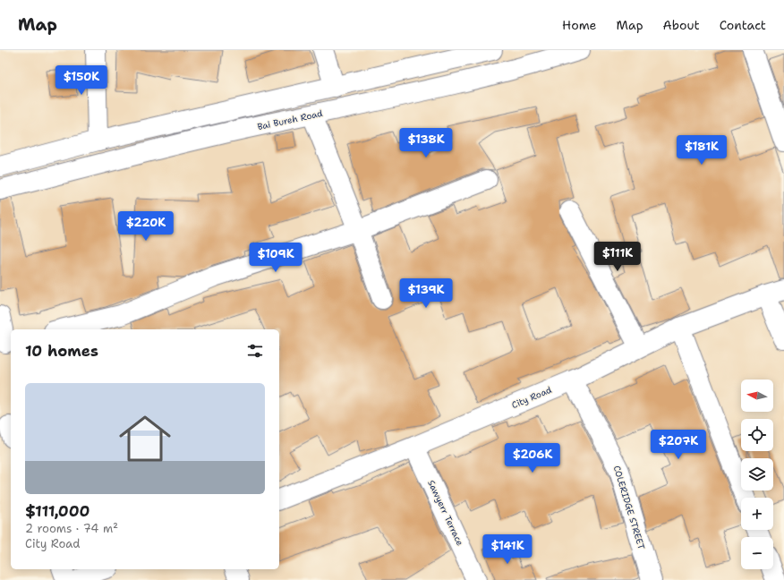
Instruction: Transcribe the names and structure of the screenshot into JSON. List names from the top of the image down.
{
  "streets": {
    "main road": [
      "Bai Bureh Road",
      "City Road",
      "COLERIDGE STREET",
      "Sawyerr Terrace"
    ]
  },
  "crossings": [
    ["City Road", "COLERIDGE STREET"],
    ["City Road", "Sawyerr Terrace"]
  ],
  "north": "left",
  "page": {
    "header": "Map",
    "nav": [
      "Home",
      "Map",
      "About",
      "Contact"
    ],
    "price": [
      "$150K",
      "$138K",
      "$181K",
      "$220K",
      "$111K",
      "$109K",
      "$139K",
      "$207K",
      "$206K",
      "$141K"
    ],
    "heading": "10 homes",
    "list": [
      {
        "name": "$111,000",
        "note": "2 rooms · 74 m² · City Road"
      }
    ],
    "map_buttons": ["+", "−"]
  }
}
